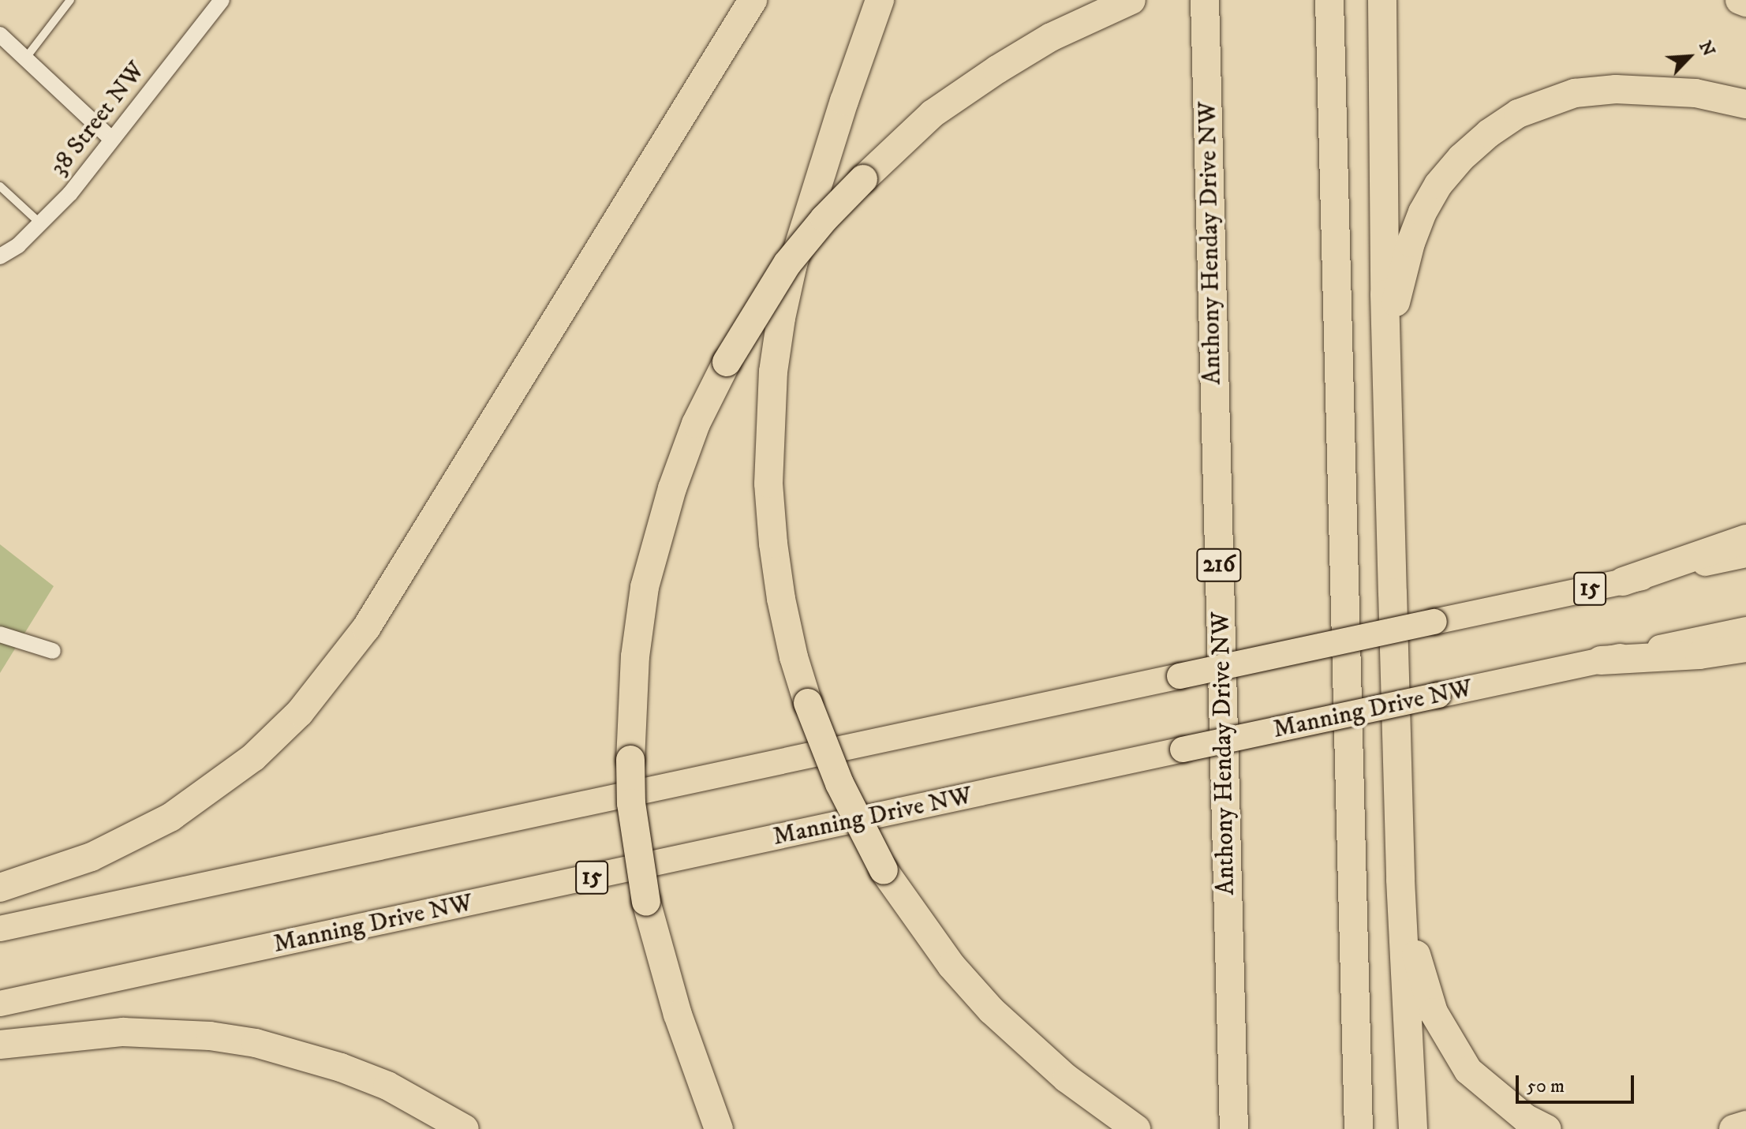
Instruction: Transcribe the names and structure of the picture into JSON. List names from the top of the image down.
{
  "streets": {
    "highway": [
      "Anthony Henday Drive NW",
      "216",
      "15",
      "Manning Drive NW"
    ],
    "street": ["38 Street NW"]
  },
  "scale_bar": "50 m",
  "north": "top right"
}
